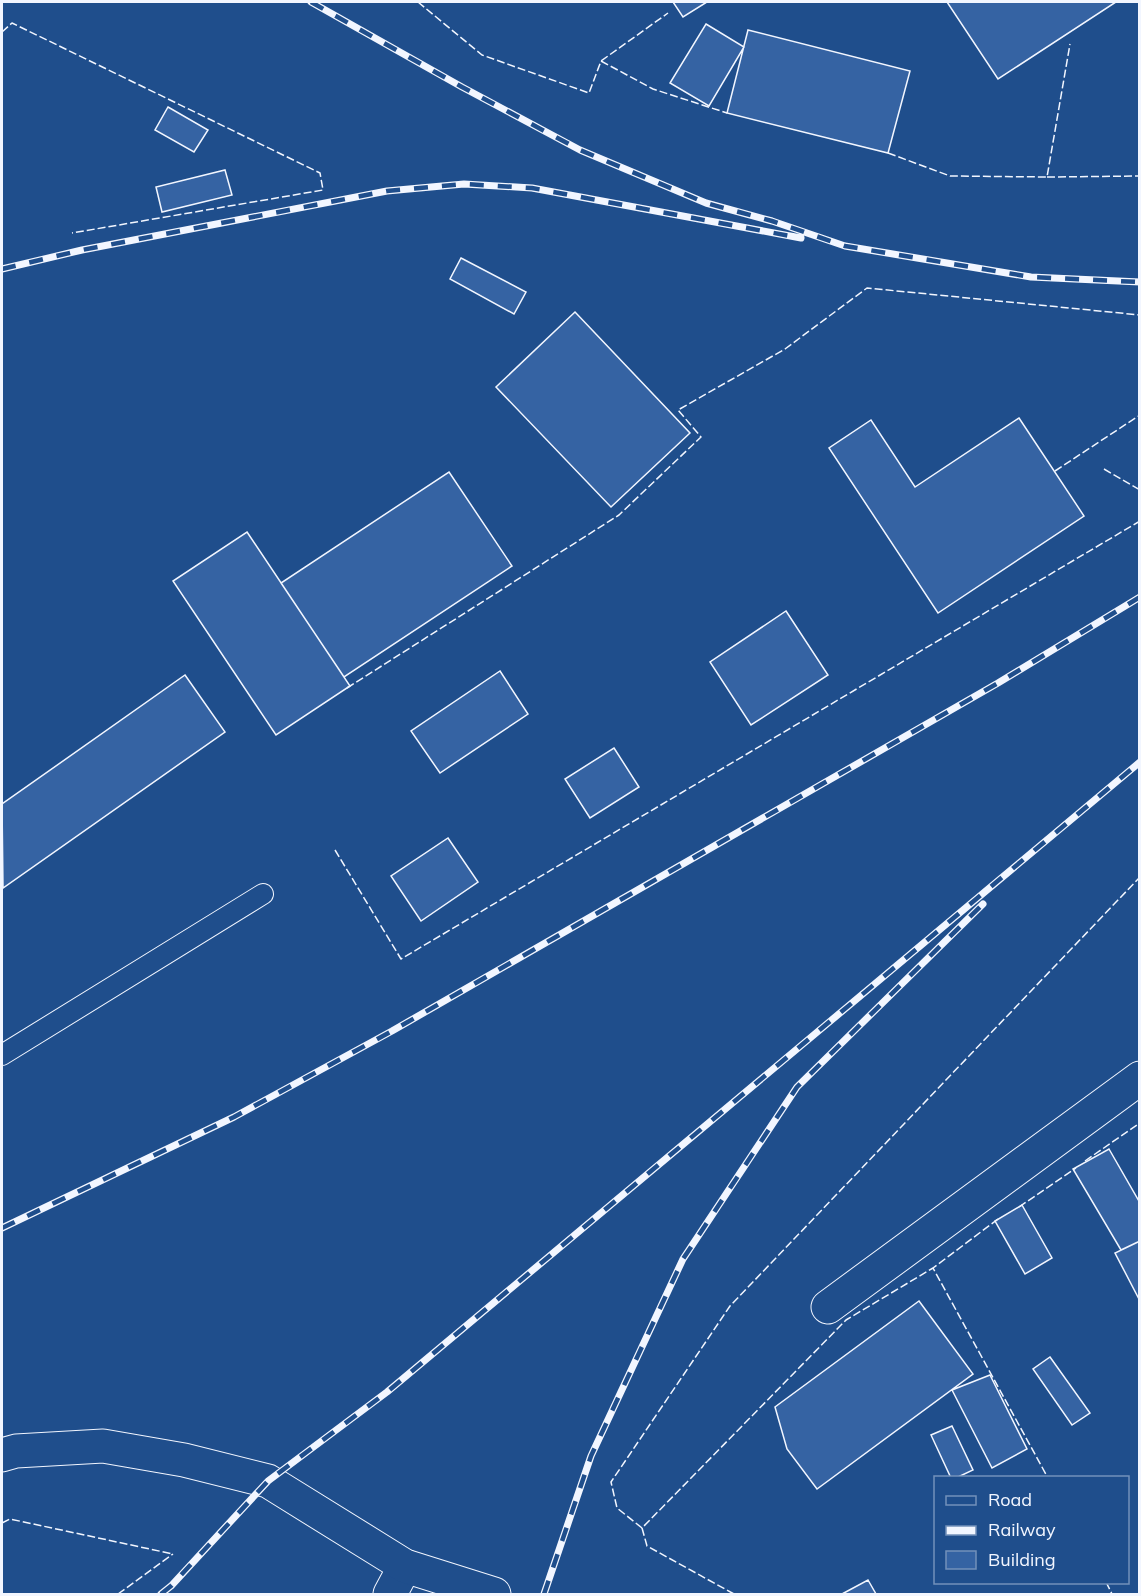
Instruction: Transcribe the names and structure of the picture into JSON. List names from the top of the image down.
{
  "legend": ["Road", "Railway", "Building"]
}
